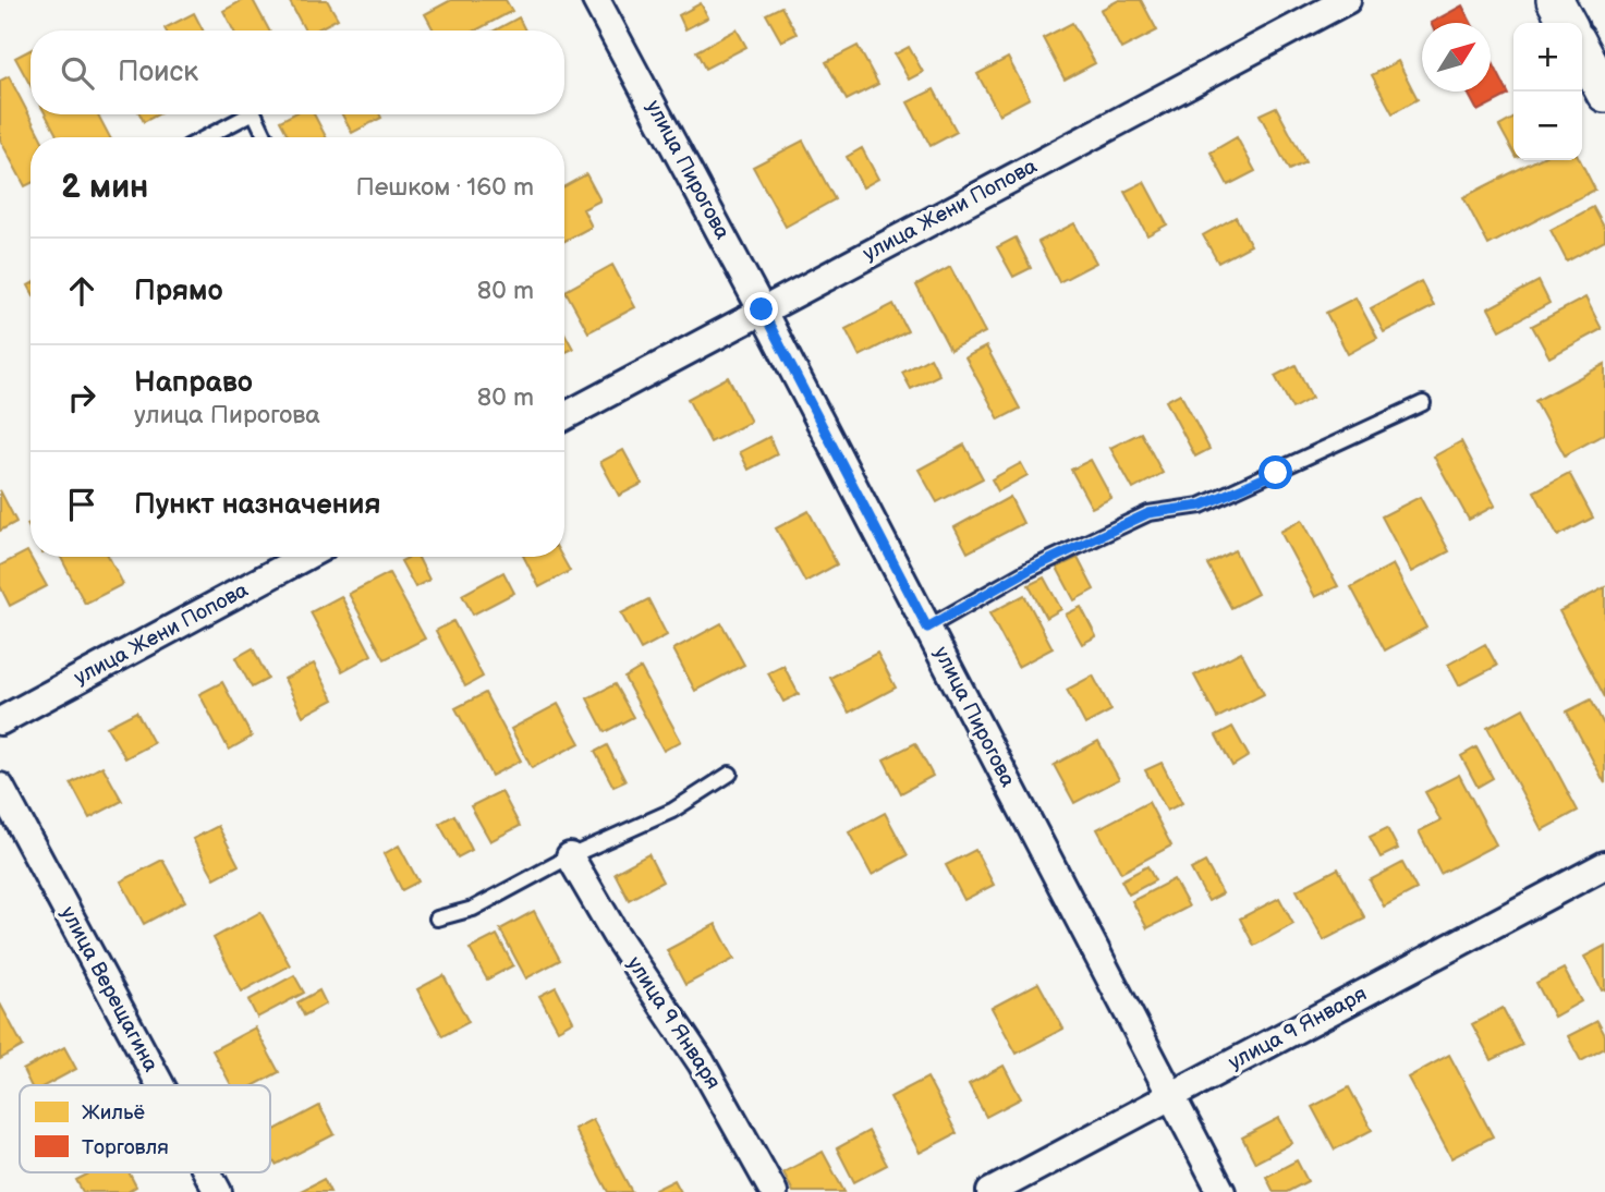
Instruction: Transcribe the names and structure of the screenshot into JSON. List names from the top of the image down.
{
  "streets": {
    "street": [
      "улица Пирогова",
      "улица Жени Попова",
      "улица Верещагина",
      "улица 9 Января"
    ]
  },
  "crossings": [
    ["улица Пирогова", "улица Жени Попова"],
    ["улица Пирогова", "улица 9 Января"]
  ],
  "legend": ["Жильё", "Торговля"],
  "north": "top right",
  "page": {
    "map_buttons": ["+", "−"],
    "search": "Поиск",
    "heading": ["2 мин", "Пешком · 160 m"],
    "list": [
      ["Прямо", "80 m"],
      ["Направо", "улица Пирогова", "80 m"],
      "Пункт назначения"
    ]
  }
}
